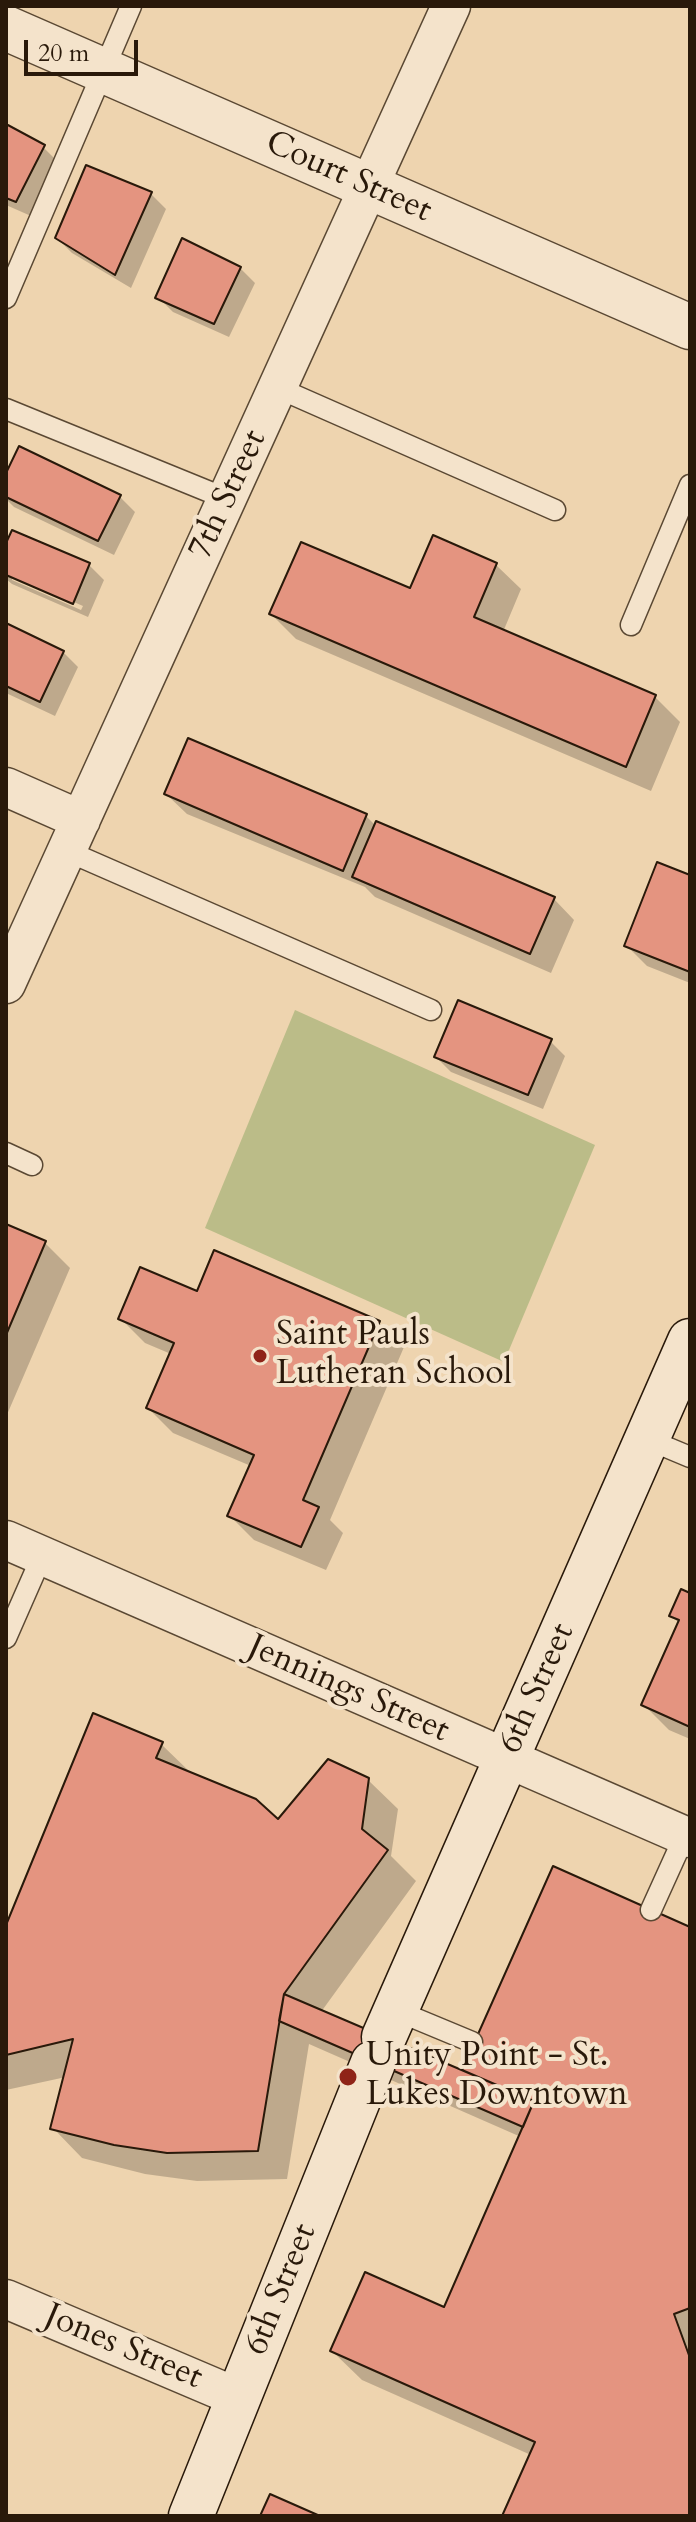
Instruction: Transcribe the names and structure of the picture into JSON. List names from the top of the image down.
{
  "streets": {
    "main road": ["Court Street", "6th Street"],
    "street": ["7th Street", "Jennings Street", "Jones Street"]
  },
  "crossings": [
    ["Court Street", "7th Street"],
    ["6th Street", "Jennings Street"],
    ["6th Street", "Jones Street"]
  ],
  "places": ["Saint Pauls Lutheran School", "Unity Point - St. Lukes Downtown"],
  "scale_bar": "20 m"
}
